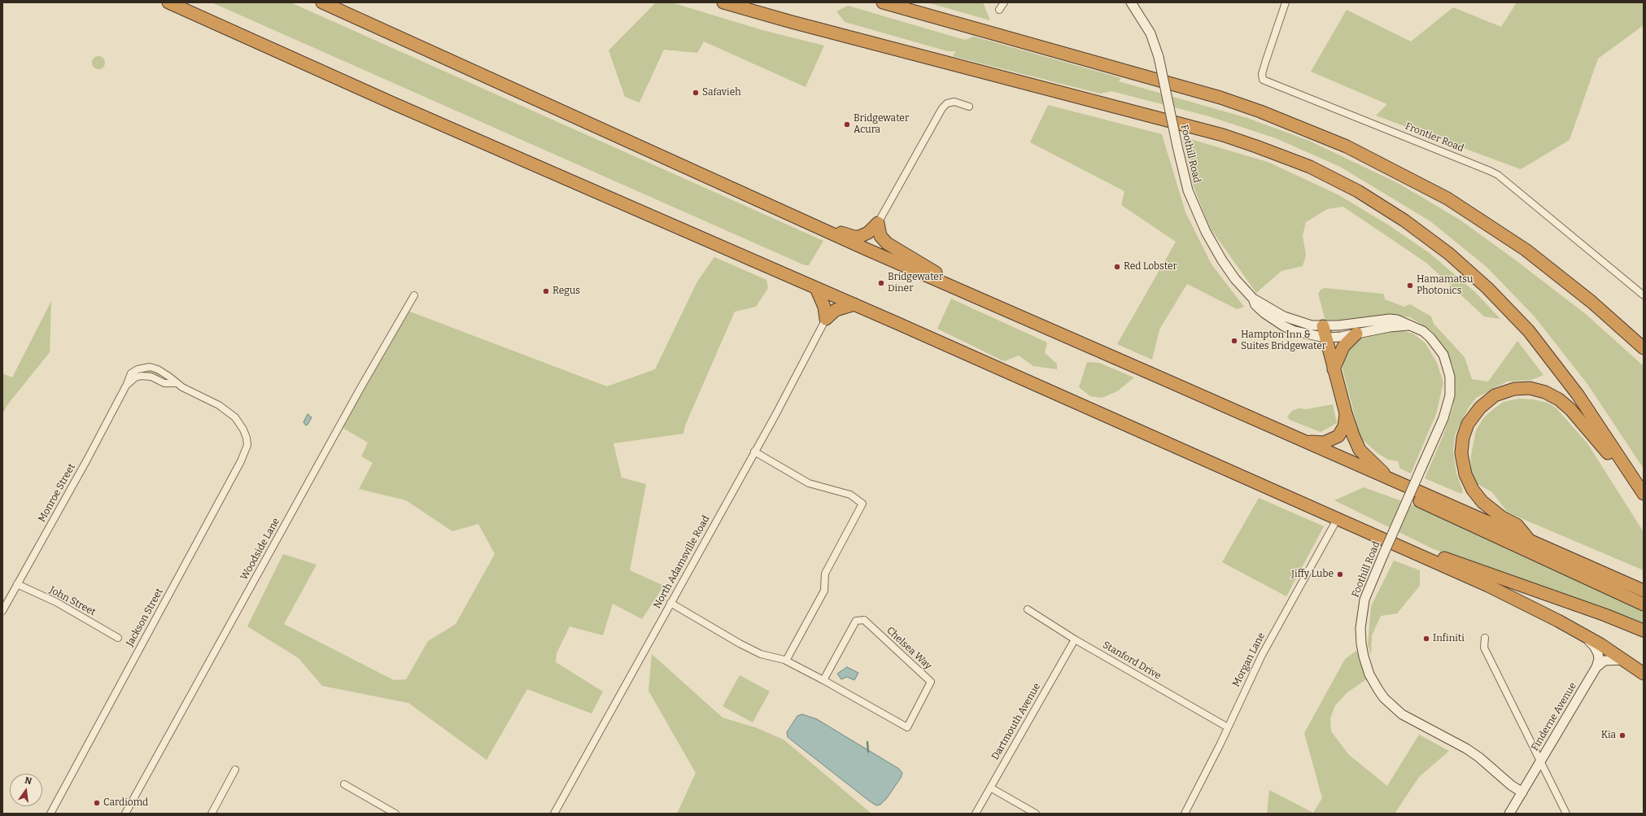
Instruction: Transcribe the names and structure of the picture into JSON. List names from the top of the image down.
{
  "streets": {
    "street": [
      "Frontier Road",
      "Foothill Road",
      "Monroe Street",
      "Woodside Lane",
      "North Adamsville Road",
      "John Street",
      "Jackson Street",
      "Chelsea Way",
      "Morgan Lane",
      "Stanford Drive",
      "Finderne Avenue",
      "Dartmouth Avenue"
    ]
  },
  "crossings": [
    ["Foothill Road", "Finderne Avenue"],
    ["Monroe Street", "John Street"],
    ["Monroe Street", "Jackson Street"],
    ["North Adamsville Road", "Chelsea Way"],
    ["Morgan Lane", "Stanford Drive"],
    ["Stanford Drive", "Dartmouth Avenue"]
  ],
  "places": [
    "Safavieh",
    "Bridgewater Acura",
    "Red Lobster",
    "Bridgewater Diner",
    "Hamamatsu Photonics",
    "Regus",
    "Hampton Inn & Suites Bridgewater",
    "Jiffy Lube",
    "Infiniti",
    "Kia",
    "Cardiomd"
  ],
  "north": "top"
}
